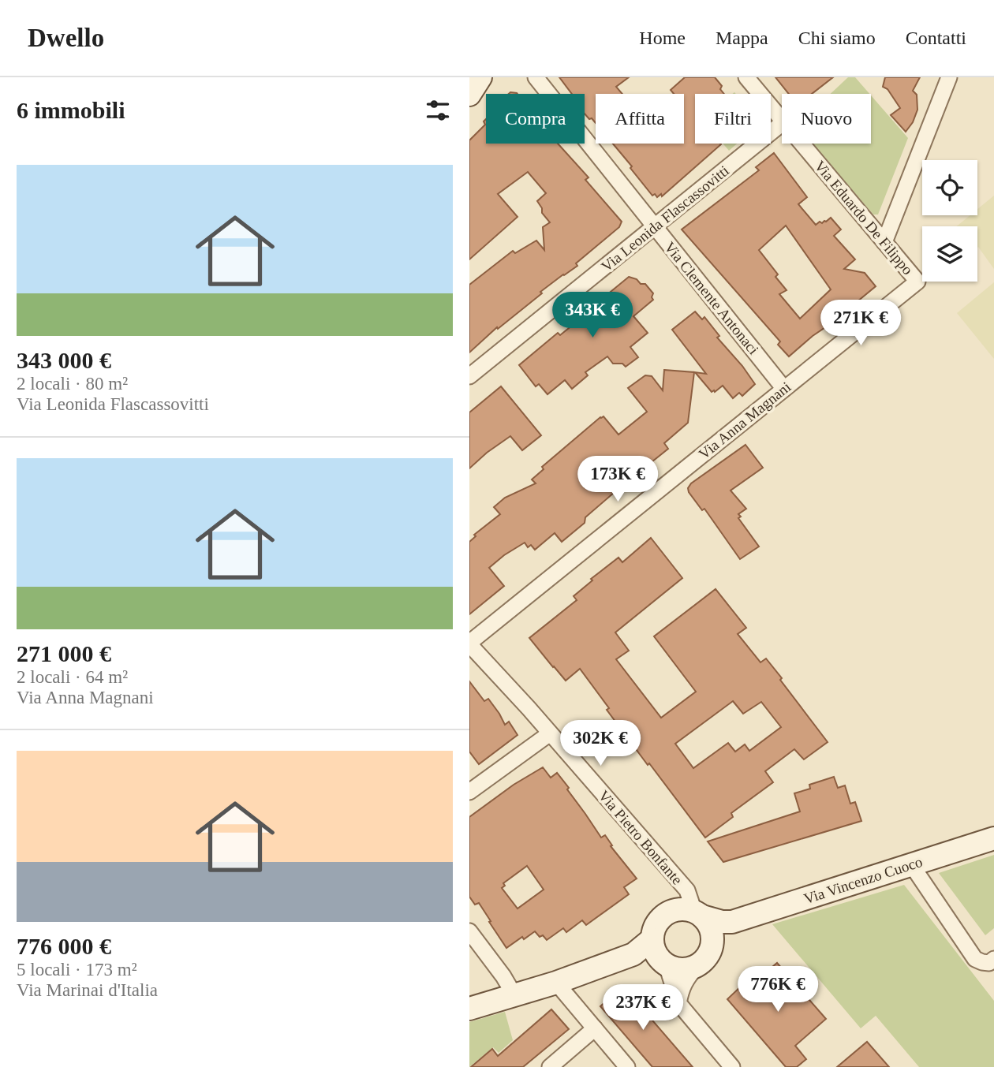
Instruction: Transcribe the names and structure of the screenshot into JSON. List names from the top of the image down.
{
  "streets": {
    "street": [
      "Via Eduardo De Filippo",
      "Via Leonida Flascassovitti",
      "Via Clemente Antonaci",
      "Via Anna Magnani",
      "Via Pietro Bonfante",
      "Via Vincenzo Cuoco"
    ]
  },
  "crossings": [
    ["Via Eduardo De Filippo", "Via Anna Magnani"],
    ["Via Leonida Flascassovitti", "Via Clemente Antonaci"],
    ["Via Clemente Antonaci", "Via Anna Magnani"],
    ["Via Anna Magnani", "Via Pietro Bonfante"],
    ["Via Pietro Bonfante", "Via Vincenzo Cuoco"]
  ],
  "page": {
    "header": "Dwello",
    "nav": [
      "Home",
      "Mappa",
      "Chi siamo",
      "Contatti"
    ],
    "heading": "6 immobili",
    "chip": [
      "Compra",
      "Affitta",
      "Filtri",
      "Nuovo"
    ],
    "list": [
      {
        "name": "343 000 €",
        "note": "2 locali · 80 m² · Via Leonida Flascassovitti"
      },
      {
        "name": "271 000 €",
        "note": "2 locali · 64 m² · Via Anna Magnani"
      },
      {
        "name": "776 000 €",
        "note": "5 locali · 173 m² · Via Marinai d'Italia"
      }
    ],
    "price": [
      "343K €",
      "271K €",
      "173K €",
      "302K €",
      "776K €",
      "237K €"
    ]
  }
}
